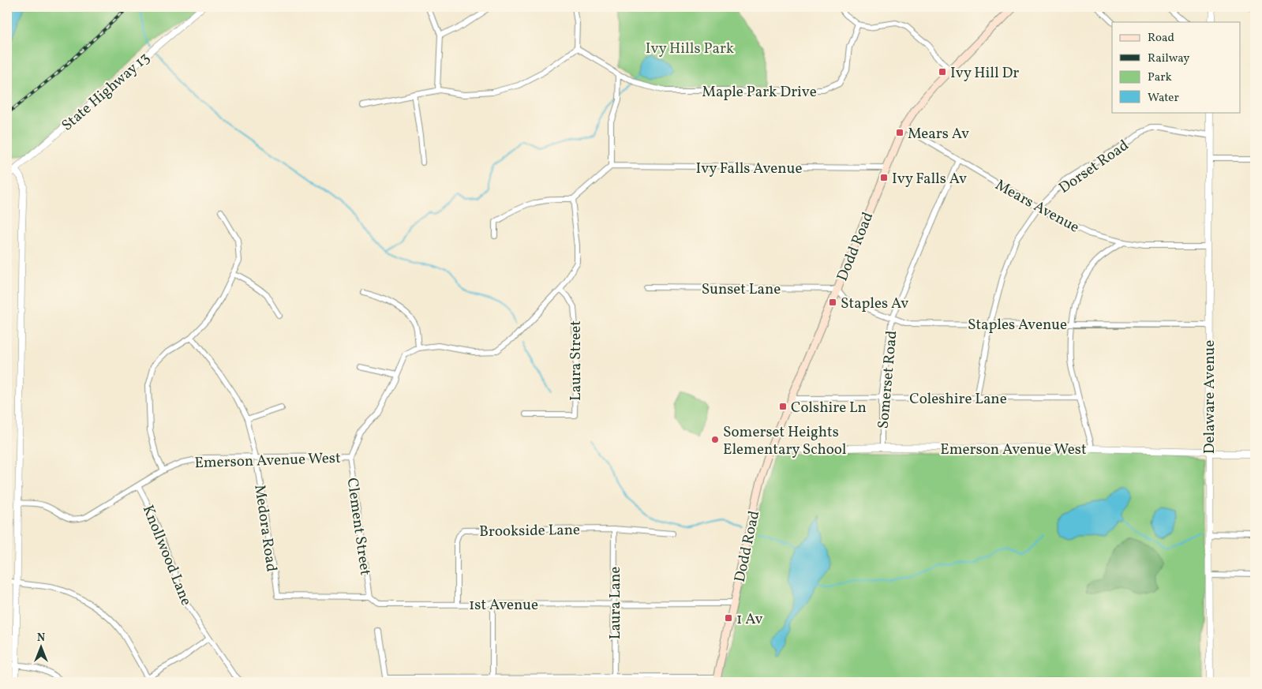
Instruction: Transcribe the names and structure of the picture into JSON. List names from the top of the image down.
{
  "streets": {
    "main road": ["Dodd Road"],
    "street": [
      "State Highway 13",
      "Maple Park Drive",
      "Dorset Road",
      "Ivy Falls Avenue",
      "Mears Avenue",
      "Sunset Lane",
      "Staples Avenue",
      "Laura Street",
      "Somerset Road",
      "Delaware Avenue",
      "Coleshire Lane",
      "Emerson Avenue West",
      "Clement Street",
      "Medora Road",
      "Brookside Lane",
      "Knollwood Lane",
      "Laura Lane",
      "1st Avenue"
    ]
  },
  "crossings": [
    ["Dorset Road", "Mears Avenue"],
    ["Dorset Road", "Staples Avenue"],
    ["Dorset Road", "Delaware Avenue"],
    ["Dorset Road", "Coleshire Lane"],
    ["Ivy Falls Avenue", "Dodd Road"],
    ["Mears Avenue", "Dodd Road"],
    ["Mears Avenue", "Somerset Road"],
    ["Mears Avenue", "Delaware Avenue"],
    ["Dodd Road", "Sunset Lane"],
    ["Dodd Road", "Staples Avenue"],
    ["Dodd Road", "Coleshire Lane"],
    ["Dodd Road", "Emerson Avenue West"],
    ["Dodd Road", "1st Avenue"],
    ["Sunset Lane", "Staples Avenue"],
    ["Staples Avenue", "Somerset Road"],
    ["Staples Avenue", "Delaware Avenue"],
    ["Somerset Road", "Coleshire Lane"],
    ["Somerset Road", "Emerson Avenue West"],
    ["Delaware Avenue", "Emerson Avenue West"],
    ["Emerson Avenue West", "Clement Street"],
    ["Emerson Avenue West", "Medora Road"],
    ["Emerson Avenue West", "Knollwood Lane"],
    ["Clement Street", "1st Avenue"],
    ["Medora Road", "1st Avenue"],
    ["Brookside Lane", "Laura Lane"],
    ["Brookside Lane", "1st Avenue"],
    ["Laura Lane", "1st Avenue"]
  ],
  "parks": ["Ivy Hills Park"],
  "places": {
    "transit": [
      "Ivy Hill Dr",
      "Mears Av",
      "Ivy Falls Av",
      "Staples Av",
      "Colshire Ln",
      "1 Av"
    ],
    "other": ["Somerset Heights Elementary School"]
  },
  "legend": [
    "Road",
    "Railway",
    "Park",
    "Water"
  ],
  "north": "top"
}
